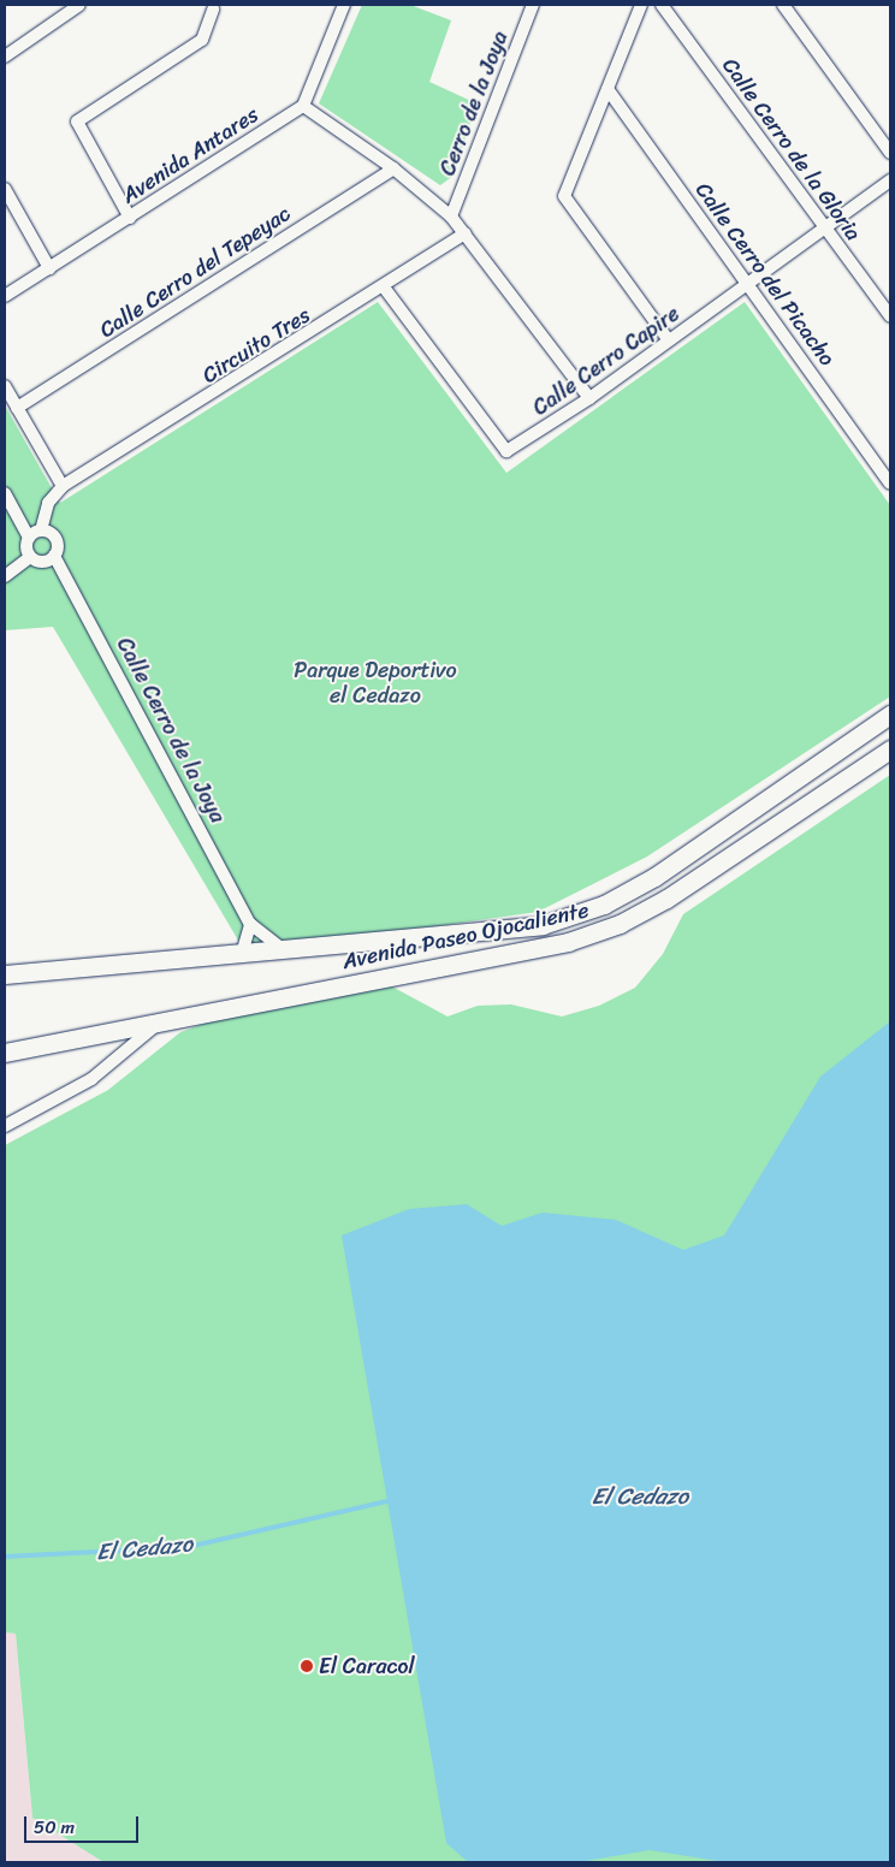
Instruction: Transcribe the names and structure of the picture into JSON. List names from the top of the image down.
{
  "streets": {
    "main road": ["Avenida Paseo Ojocaliente"],
    "street": [
      "Cerro de la Joya",
      "Calle Cerro de la Gloria",
      "Avenida Antares",
      "Calle Cerro del Tepeyac",
      "Calle Cerro del Picacho",
      "Circuito Tres",
      "Calle Cerro Capire",
      "Calle Cerro de la Joya"
    ]
  },
  "crossings": [
    ["Calle Cerro de la Gloria", "Calle Cerro Capire"],
    ["Calle Cerro del Picacho", "Calle Cerro Capire"],
    ["Circuito Tres", "Calle Cerro Capire"]
  ],
  "water": ["El Cedazo"],
  "parks": ["Parque Deportivo el Cedazo"],
  "places": ["El Caracol"],
  "scale_bar": "50 m"
}
